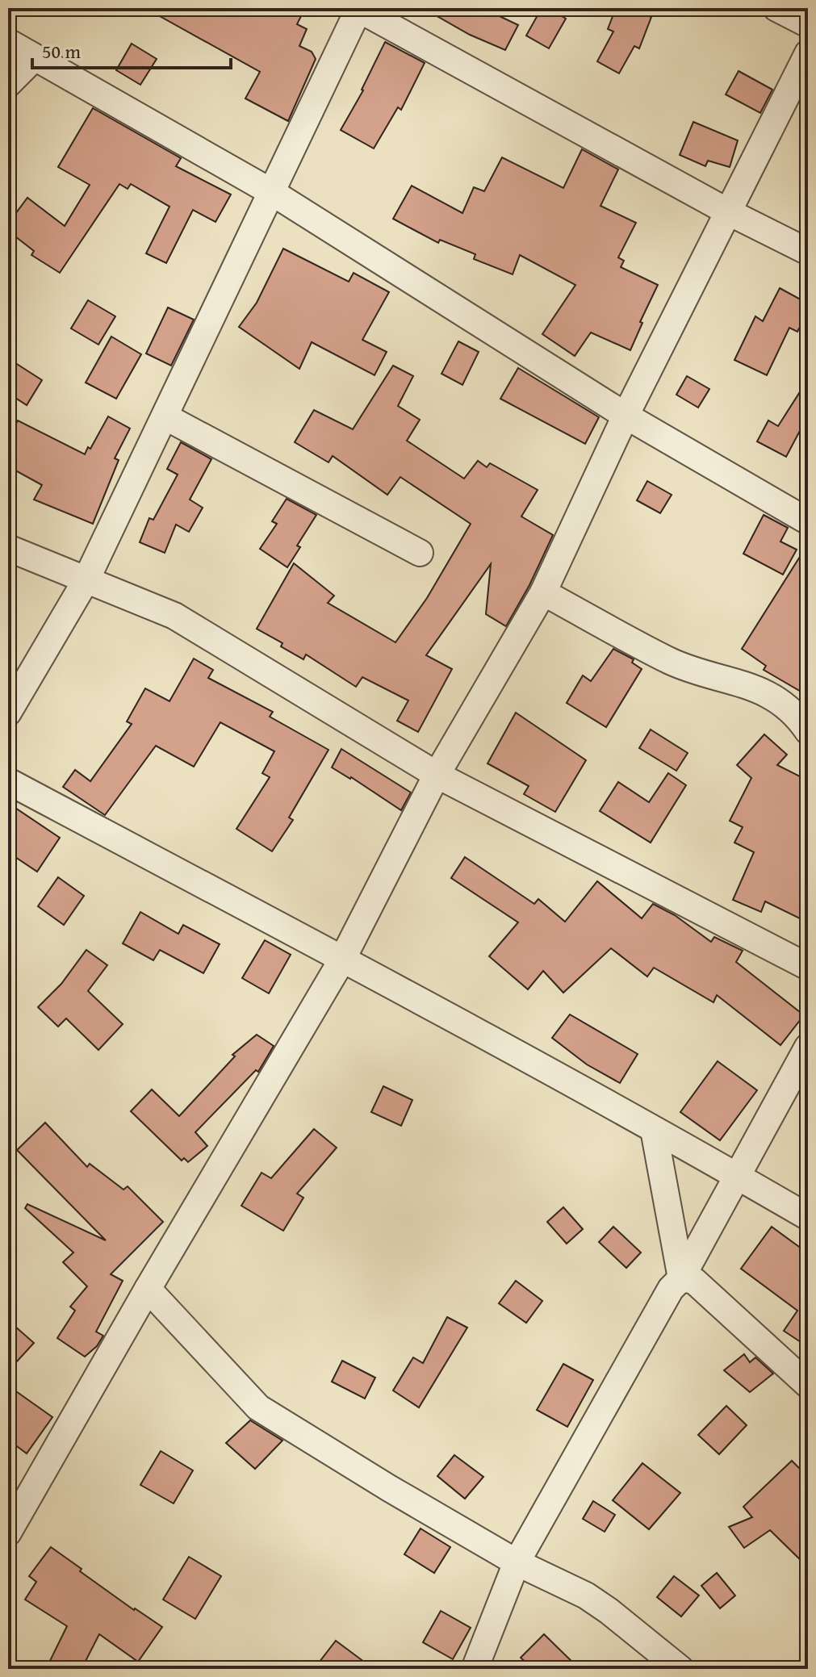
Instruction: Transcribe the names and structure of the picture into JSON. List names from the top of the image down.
{
  "scale_bar": "50 m"
}
